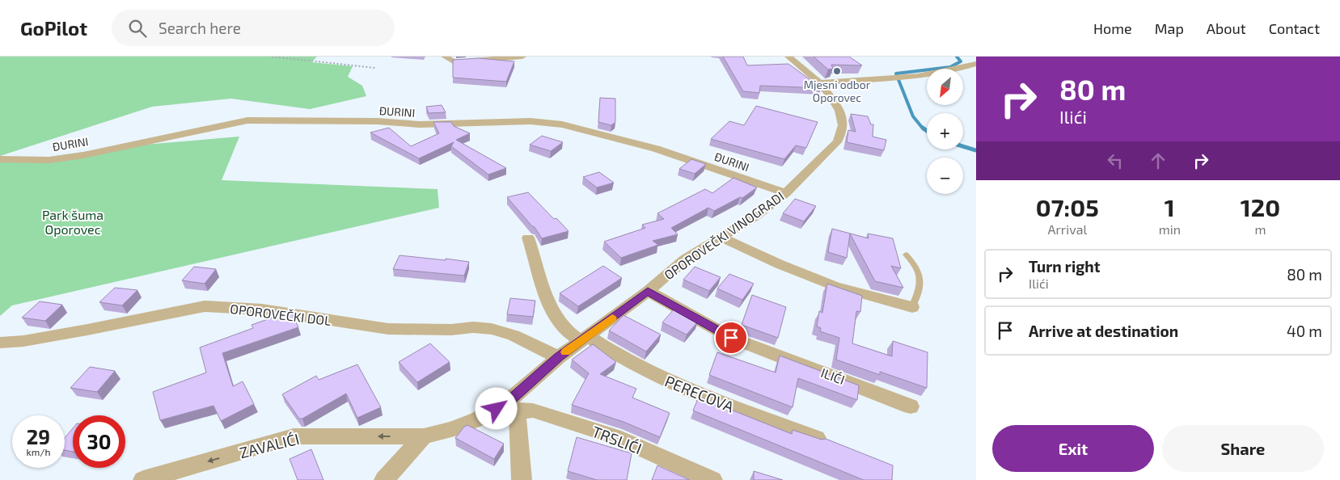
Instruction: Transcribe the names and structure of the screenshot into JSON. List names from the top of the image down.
{
  "streets": {
    "street": [
      "ĐURINI",
      "OPOROVEČKI VINOGRADI",
      "OPOROVEČKI DOL",
      "ILIĆI",
      "PERECOVA",
      "TRSLIĆI",
      "ZAVALIĆI"
    ]
  },
  "crossings": [
    ["ĐURINI", "OPOROVEČKI VINOGRADI"],
    ["OPOROVEČKI VINOGRADI", "OPOROVEČKI DOL"],
    ["OPOROVEČKI VINOGRADI", "ILIĆI"],
    ["OPOROVEČKI VINOGRADI", "PERECOVA"],
    ["OPOROVEČKI VINOGRADI", "TRSLIĆI"],
    ["OPOROVEČKI VINOGRADI", "ZAVALIĆI"]
  ],
  "one_way": ["ZAVALIĆI"],
  "parks": ["Park šuma Oporovec"],
  "places": ["Mjesni odbor Oporovec"],
  "north": "bottom left",
  "page": {
    "header": "GoPilot",
    "search": "Search here",
    "nav": [
      "Home",
      "Map",
      "About",
      "Contact"
    ],
    "turn": ["80 m", "Ilići"],
    "map_buttons": ["+", "−"],
    "eta": [
      "07:05",
      "Arrival",
      "1",
      "min",
      "120",
      "m"
    ],
    "list": [
      {
        "name": "Turn right",
        "note": "Ilići",
        "value": "80 m"
      },
      {
        "name": "Arrive at destination",
        "value": "40 m"
      }
    ],
    "speed": "29 km/h",
    "limit": "30",
    "buttons": ["Exit", "Share"]
  }
}
